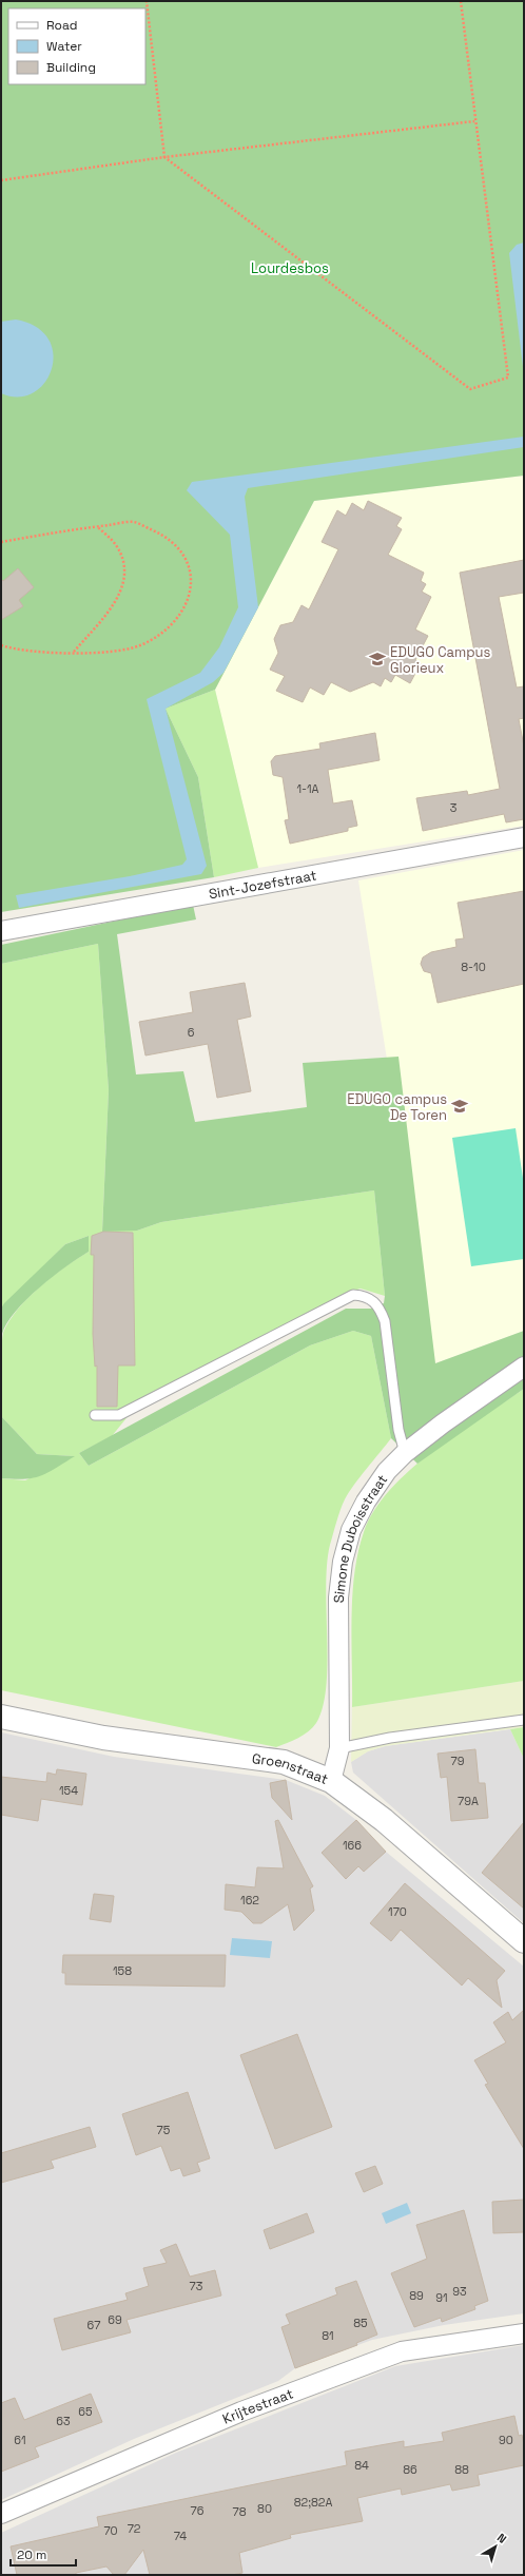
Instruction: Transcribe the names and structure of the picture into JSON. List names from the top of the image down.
{
  "streets": {
    "street": [
      "Sint-Jozefstraat",
      "Simone Duboisstraat",
      "Groenstraat",
      "Krijtestraat"
    ]
  },
  "crossings": [
    ["Simone Duboisstraat", "Groenstraat"]
  ],
  "parks": ["Lourdesbos"],
  "places": {
    "school or university": ["EDUGO Campus Glorieux", "EDUGO campus De Toren"]
  },
  "house_numbers": [
    "1-1A",
    "3",
    "8-10",
    "6",
    "79",
    "154",
    "79A",
    "166",
    "162",
    "170",
    "158",
    "75",
    "73",
    "93",
    "89",
    "91",
    "69",
    "85",
    "67",
    "81",
    "65",
    "63",
    "61",
    "90",
    "84",
    "86",
    "88",
    "82;82A",
    "80",
    "76",
    "78",
    "72",
    "70",
    "74"
  ],
  "legend": ["Road", "Water", "Building"],
  "scale_bar": "20 m",
  "north": "top right"
}
